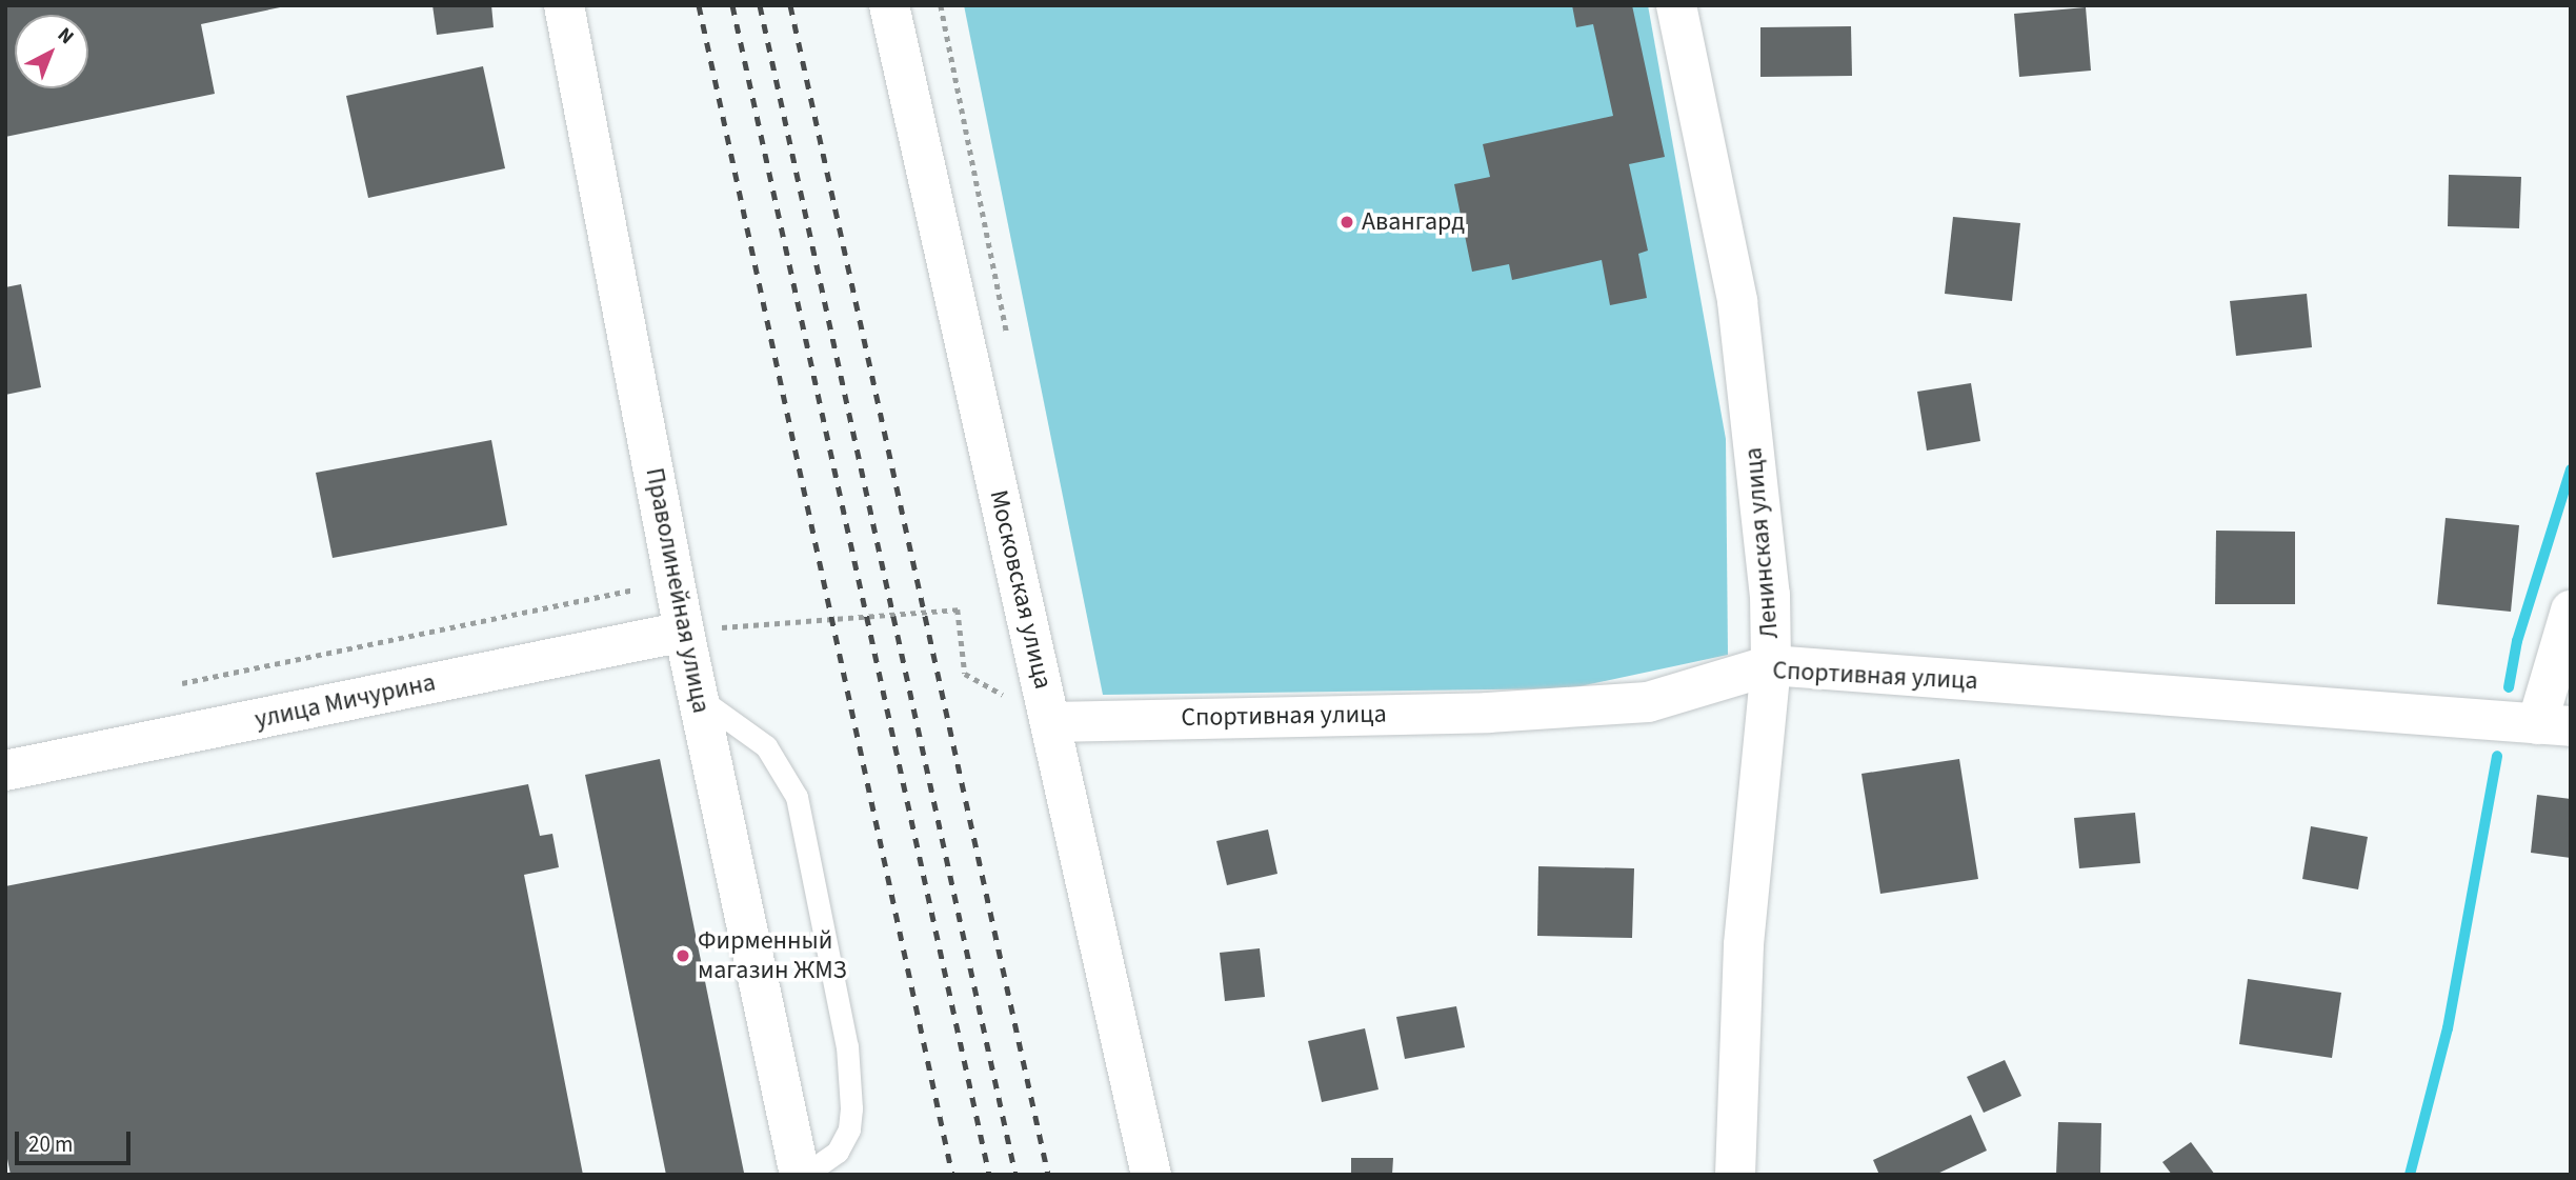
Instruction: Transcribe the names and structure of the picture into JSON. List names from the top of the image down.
{
  "streets": {
    "street": [
      "Ленинская улица",
      "Московская улица",
      "Праволинейная улица",
      "Спортивная улица",
      "улица Мичурина"
    ]
  },
  "crossings": [
    ["Ленинская улица", "Спортивная улица"],
    ["Московская улица", "Спортивная улица"],
    ["Праволинейная улица", "улица Мичурина"]
  ],
  "places": ["Авангард", "Фирменный магазин ЖМЗ"],
  "scale_bar": "20 m",
  "north": "top right"
}
